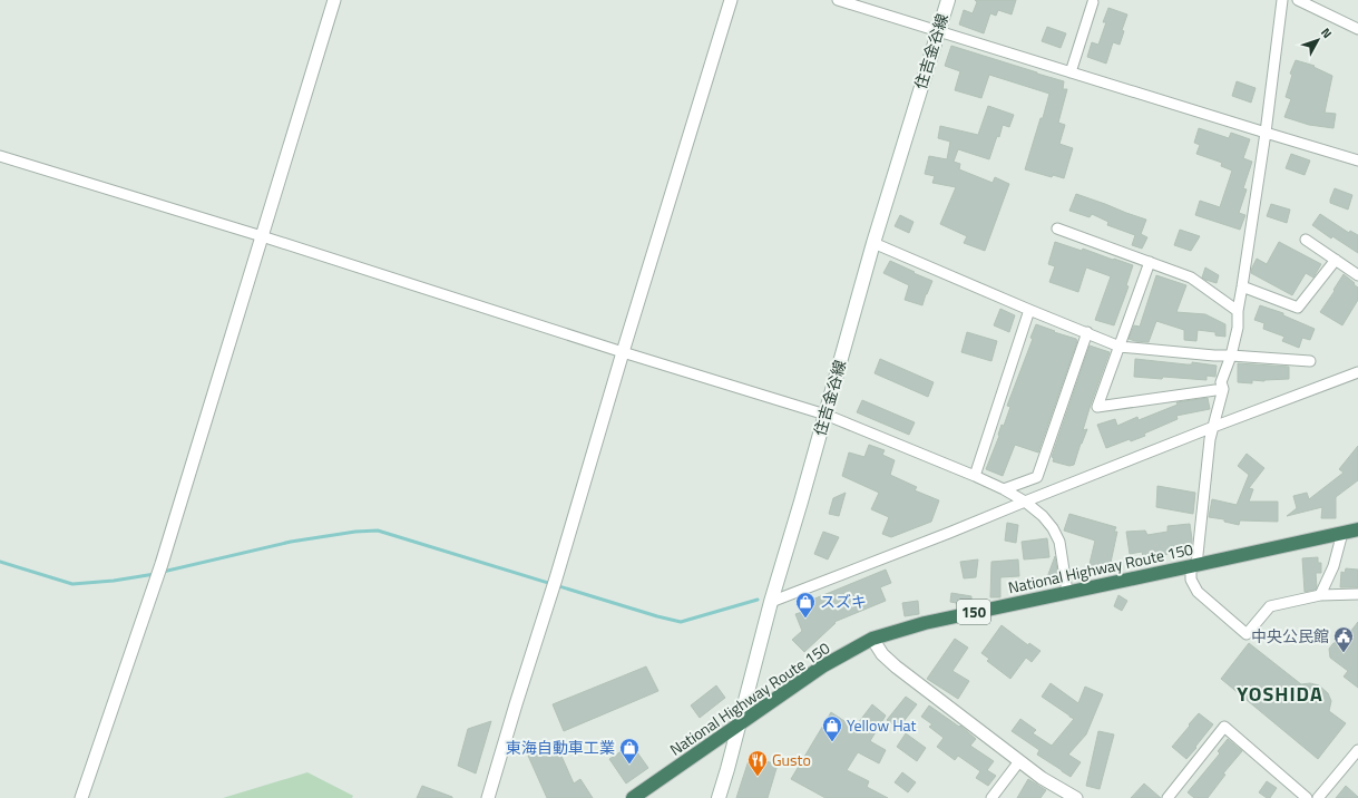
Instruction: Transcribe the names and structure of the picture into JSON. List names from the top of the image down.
{
  "streets": {
    "highway": ["National Highway Route 150", "150"],
    "main road": ["住吉金谷線"]
  },
  "crossings": [
    ["住吉金谷線", "National Highway Route 150"]
  ],
  "districts": ["YOSHIDA"],
  "places": {
    "shop": ["スズキ", "Yellow Hat", "東海自動車工業"],
    "public building": ["中央公民館"],
    "restaurant": ["Gusto"]
  },
  "north": "top right"
}
